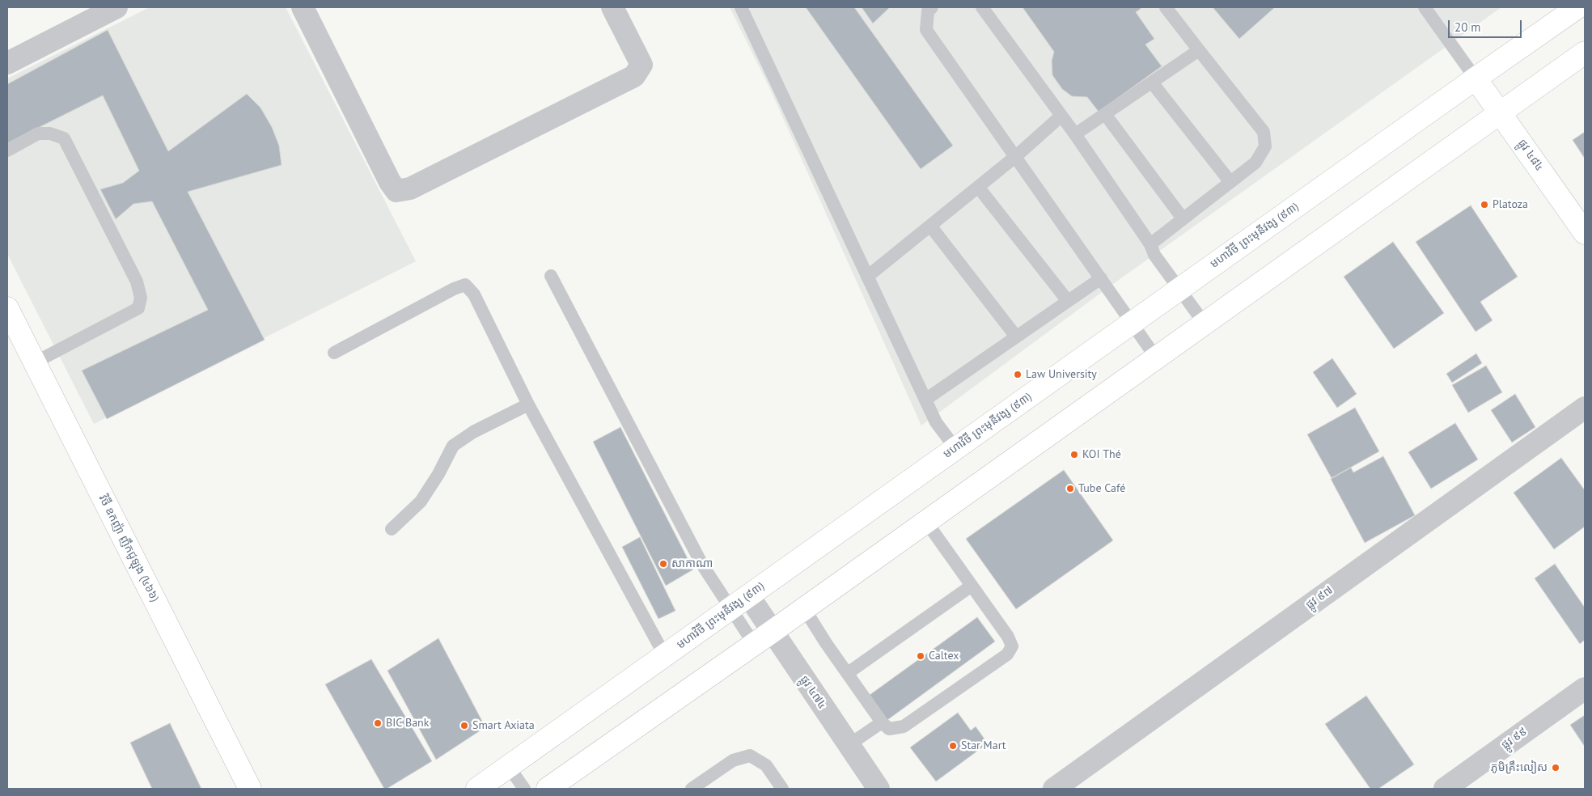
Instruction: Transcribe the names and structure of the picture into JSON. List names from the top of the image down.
{
  "streets": {
    "main road": ["ផ្លូវ ៤៨៤", "មហាវិថី ព្រះមុនីវង្ស (៩៣)", "វិថី ឧកញ៉ា ញឹកជូឡុង (៤៦៦)"],
    "street": ["ផ្លូវ ៩៧", "ផ្លូវ ៤៧៤", "ផ្លូវ ៩៩"]
  },
  "crossings": [
    ["ផ្លូវ ៤៨៤", "មហាវិថី ព្រះមុនីវង្ស (៩៣)"],
    ["មហាវិថី ព្រះមុនីវង្ស (៩៣)", "ផ្លូវ ៤៧៤"]
  ],
  "places": [
    "Platoza",
    "Law University",
    "KOI Thé",
    "Tube Café",
    "សាកាណា",
    "Caltex",
    "BIC Bank",
    "Smart Axiata",
    "Star Mart",
    "ភូមិគ្រឹះលៀស"
  ],
  "scale_bar": "20 m"
}
